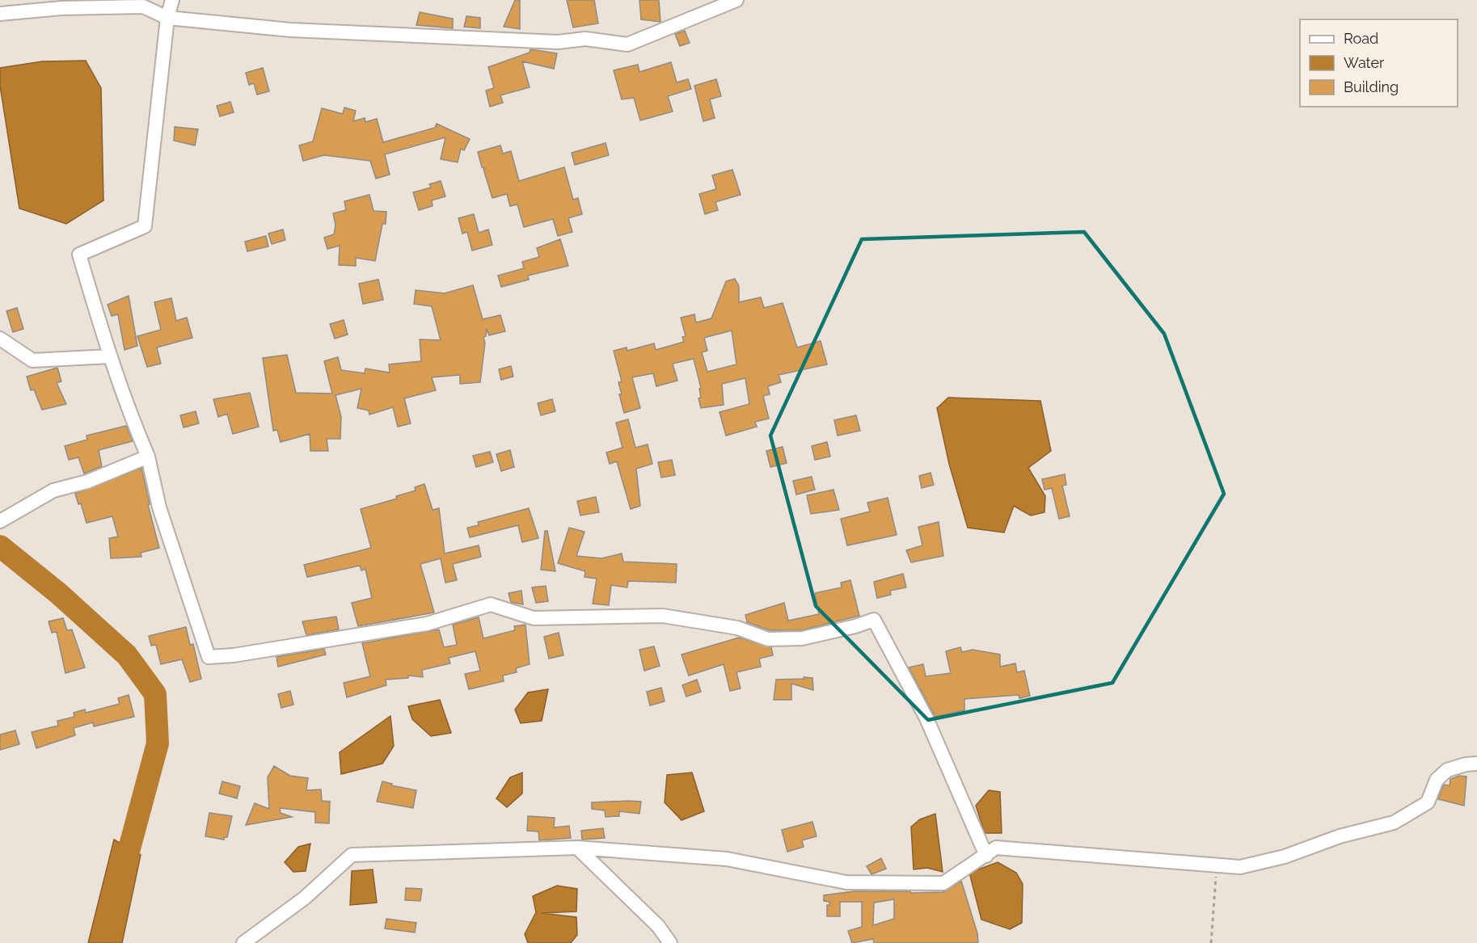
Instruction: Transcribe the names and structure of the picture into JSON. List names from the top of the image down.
{
  "legend": ["Road", "Water", "Building"]
}
